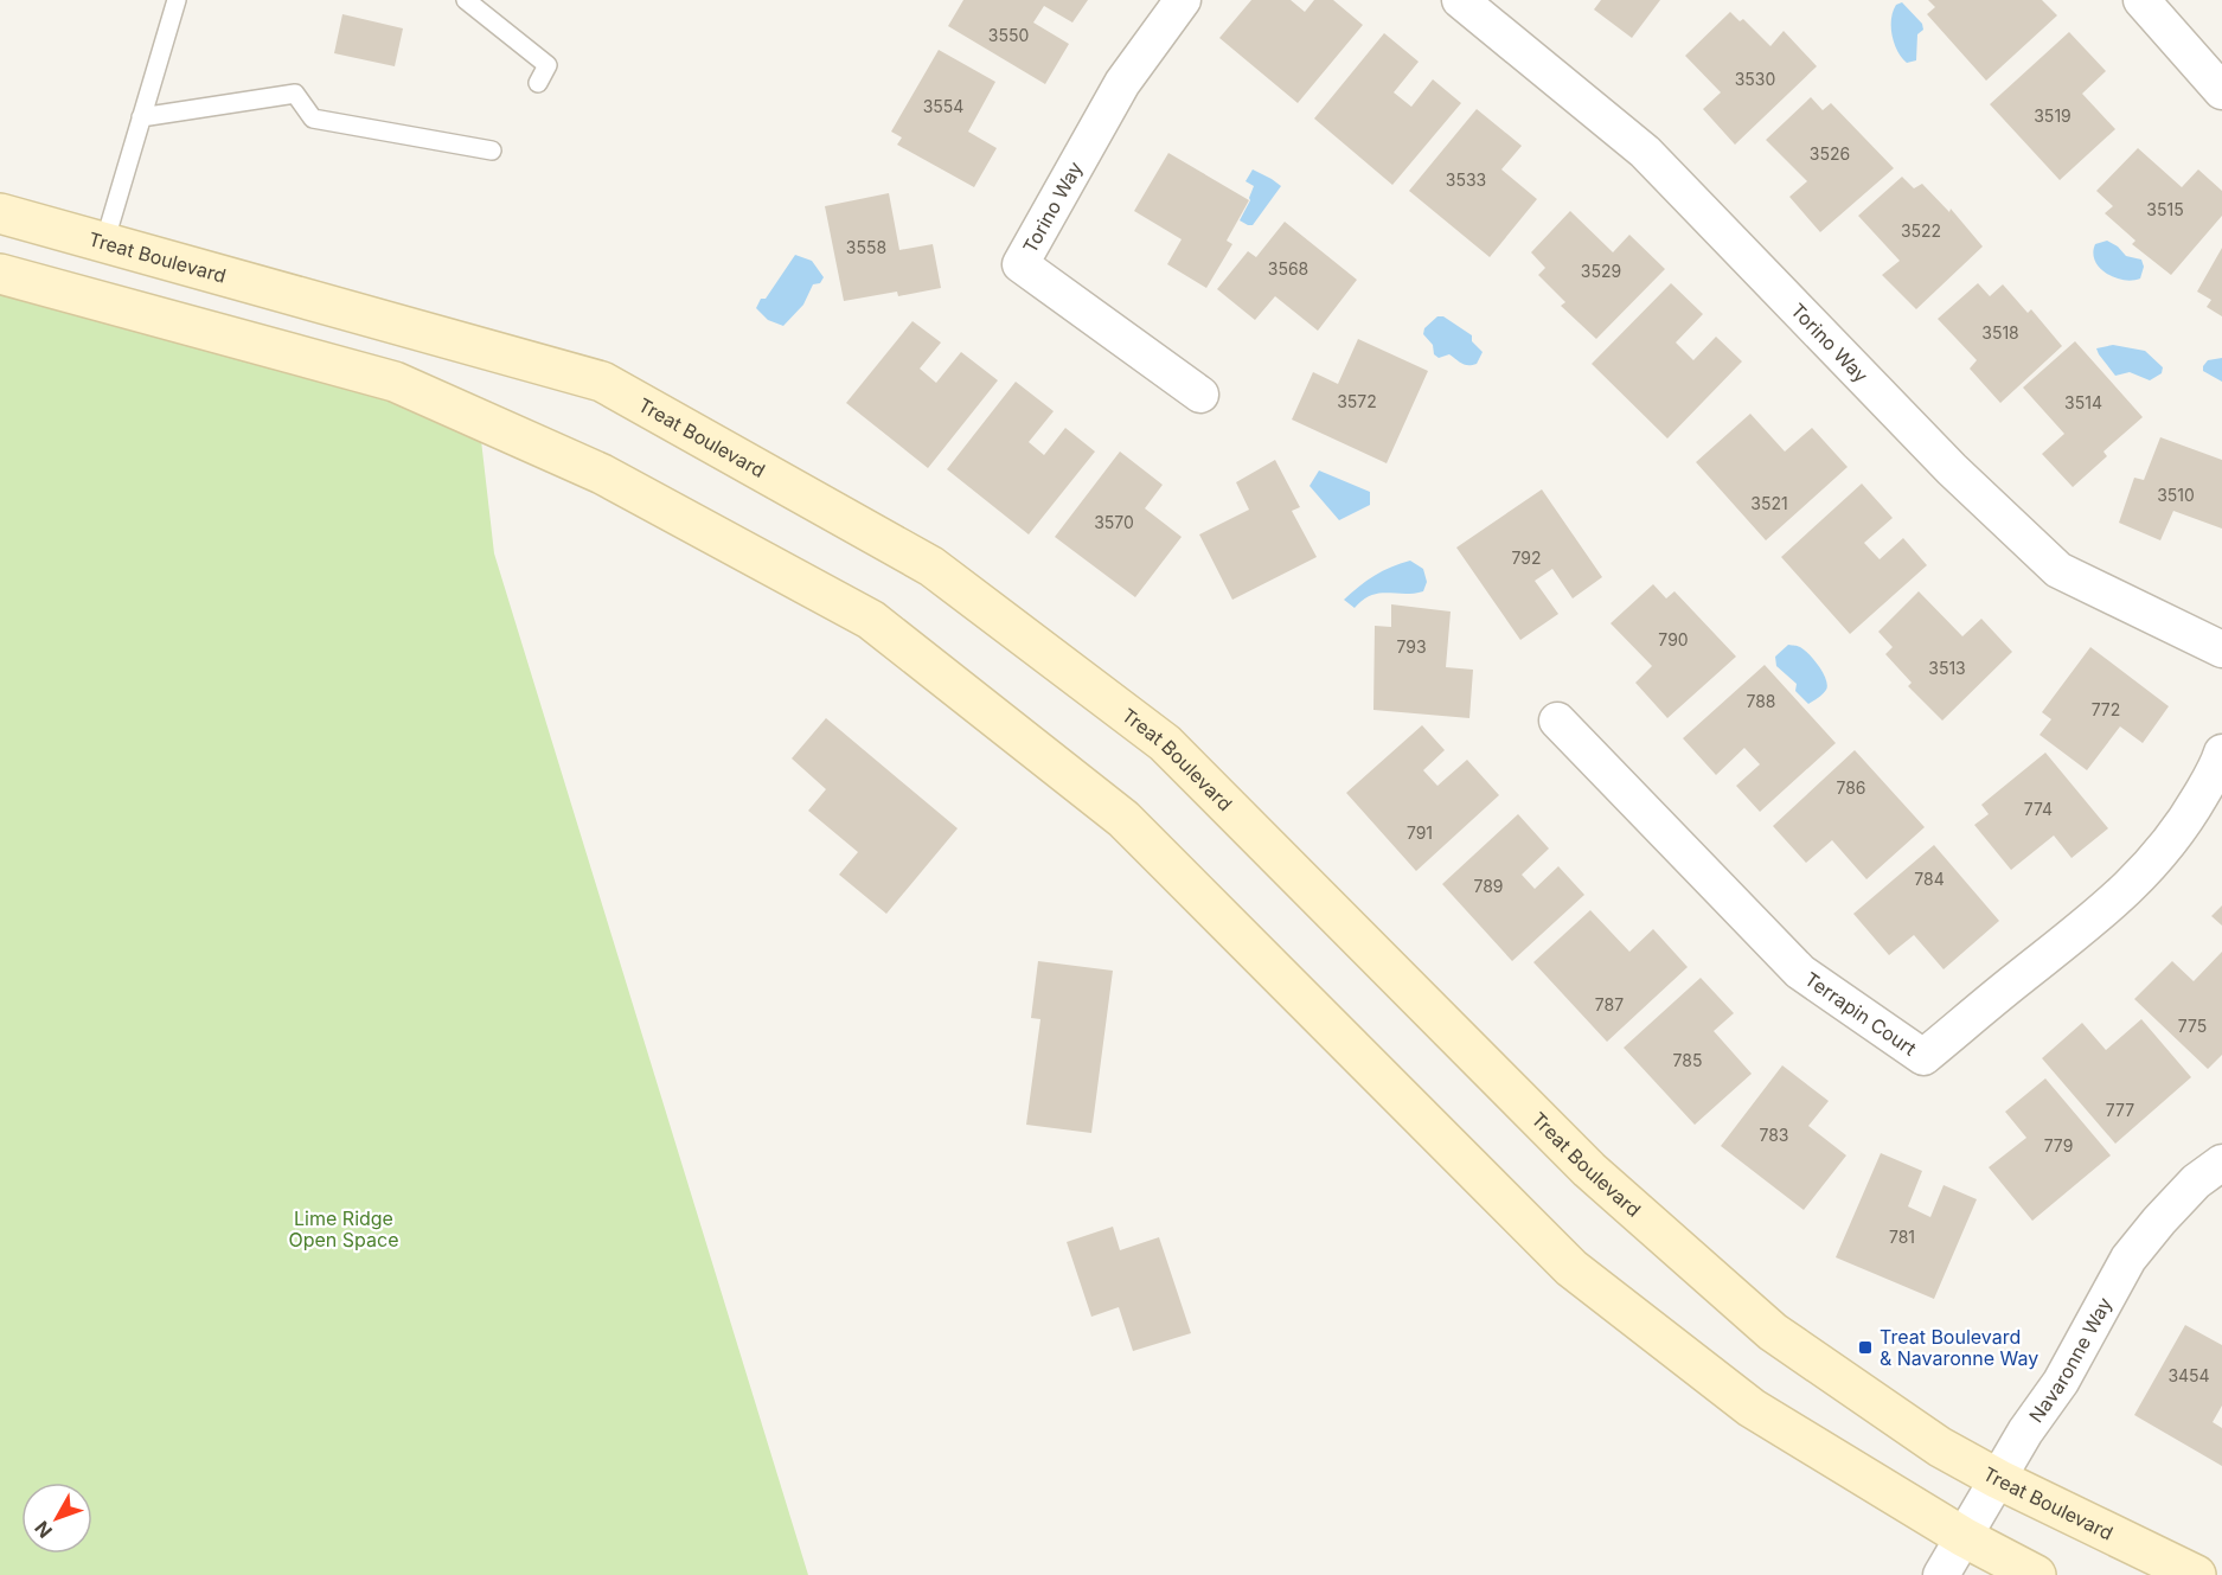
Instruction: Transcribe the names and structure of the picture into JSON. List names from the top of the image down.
{
  "streets": {
    "main road": ["Treat Boulevard"],
    "street": ["Torino Way", "Terrapin Court", "Navaronne Way"]
  },
  "crossings": [
    ["Treat Boulevard", "Navaronne Way"]
  ],
  "parks": ["Lime Ridge Open Space"],
  "places": {
    "transit": ["Treat Boulevard & Navaronne Way"]
  },
  "house_numbers": [
    "3550",
    "3530",
    "3554",
    "3519",
    "3526",
    "3533",
    "3515",
    "3522",
    "3558",
    "3568",
    "3529",
    "3518",
    "3572",
    "3514",
    "3510",
    "3521",
    "3570",
    "792",
    "790",
    "793",
    "3513",
    "788",
    "772",
    "786",
    "774",
    "791",
    "784",
    "789",
    "787",
    "775",
    "785",
    "777",
    "783",
    "779",
    "781",
    "3454"
  ],
  "north": "bottom left"
}
